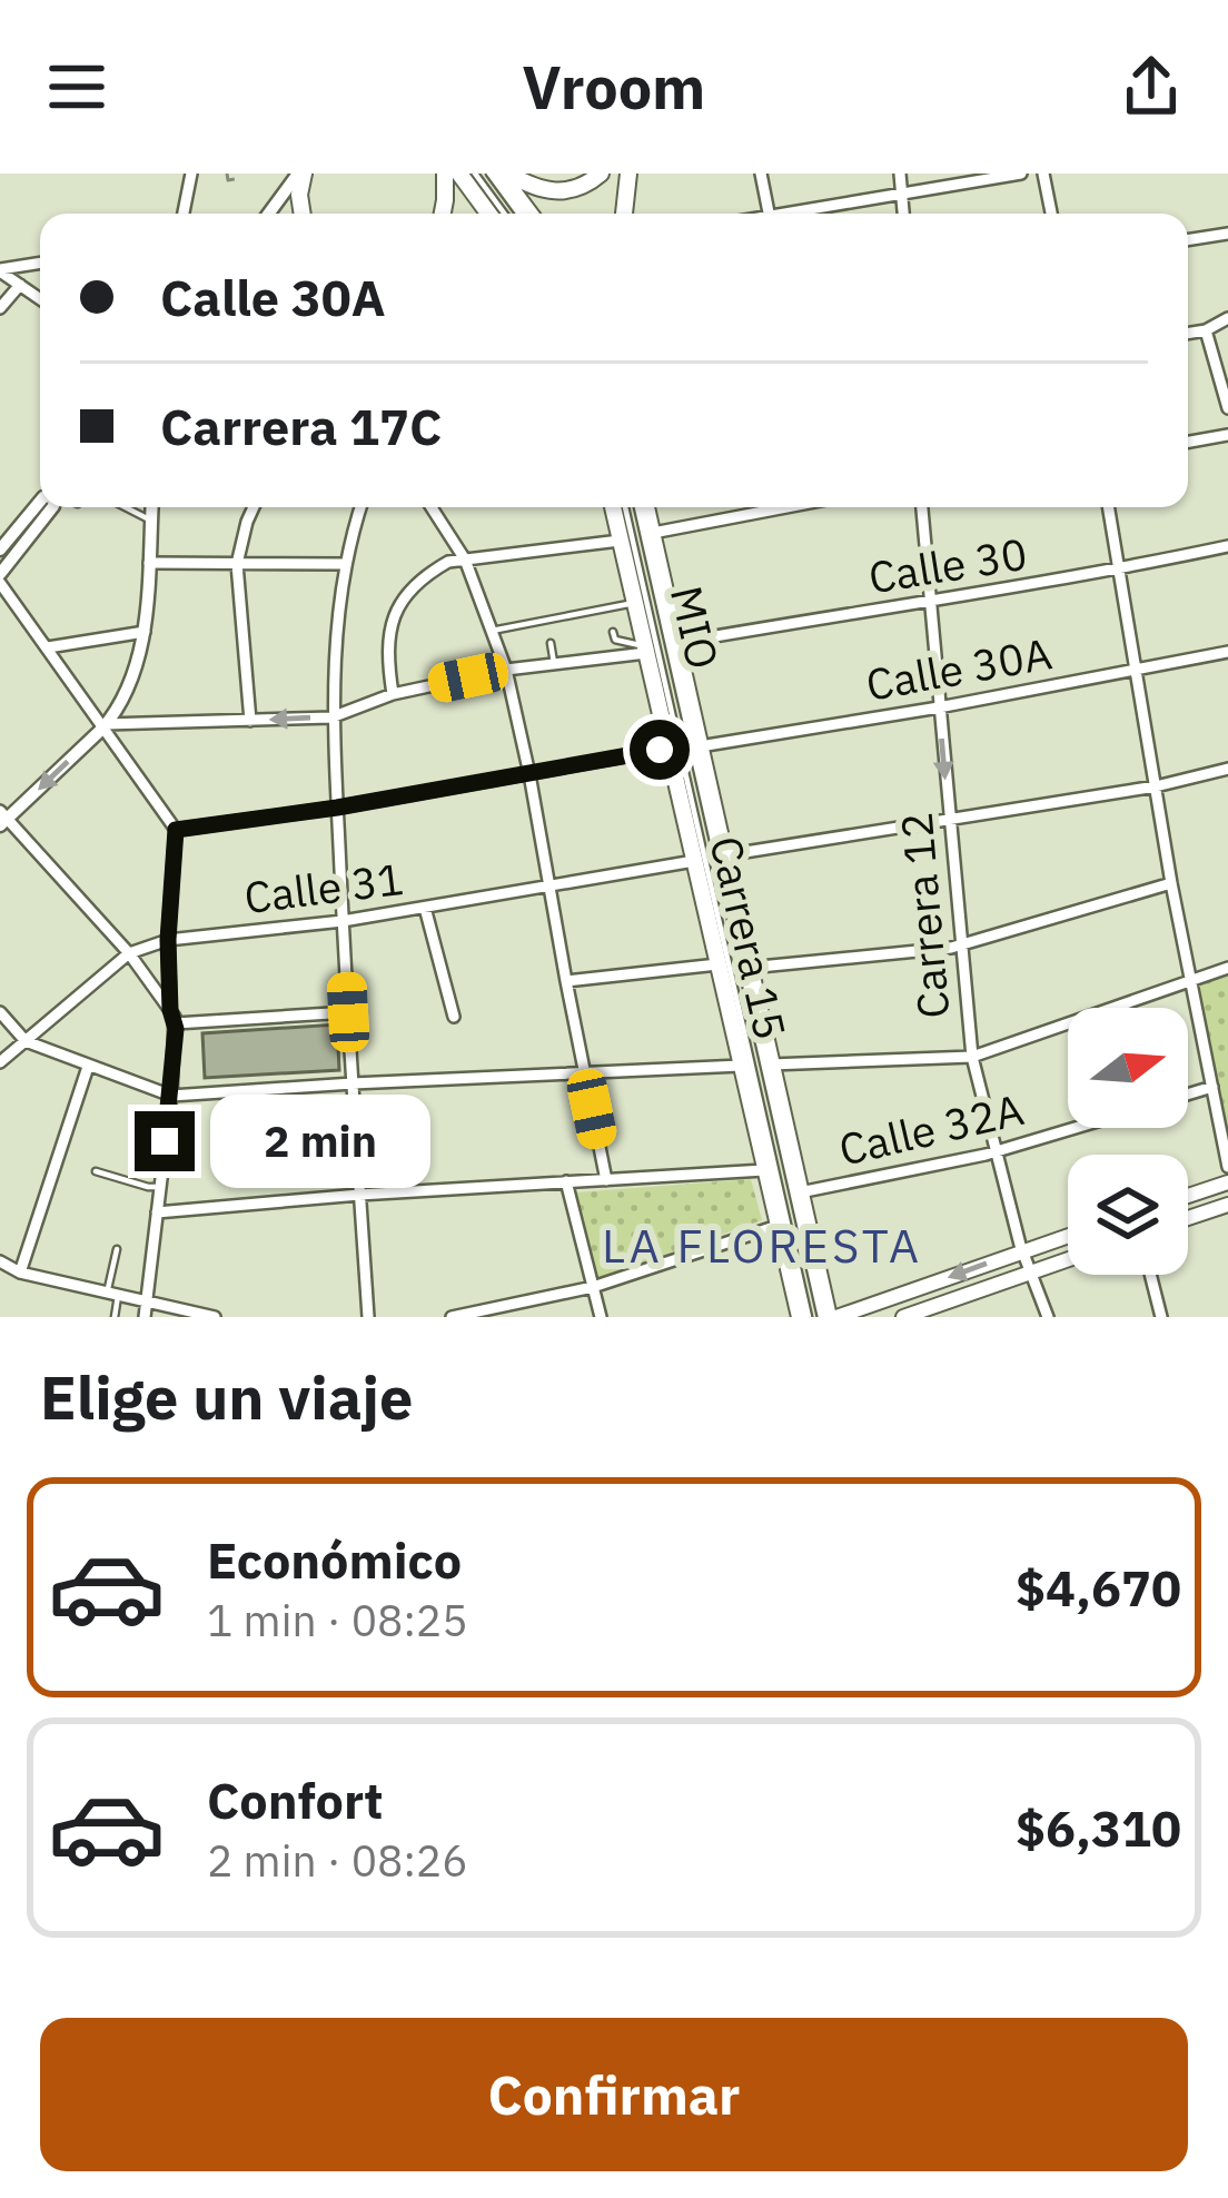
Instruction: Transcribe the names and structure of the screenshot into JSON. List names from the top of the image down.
{
  "streets": {
    "main road": ["Carrera 15"],
    "street": [
      "Calle 30",
      "Calle 30A",
      "Calle 31",
      "Carrera 12",
      "Calle 32A"
    ],
    "lane": ["MIO"]
  },
  "crossings": [
    ["Calle 30", "Carrera 12"],
    ["Calle 30", "Carrera 15"],
    ["MIO", "Carrera 15"],
    ["Calle 30A", "Carrera 12"],
    ["Calle 30A", "Carrera 15"],
    ["Calle 31", "Carrera 15"],
    ["Carrera 12", "Calle 32A"],
    ["Carrera 15", "Calle 32A"]
  ],
  "districts": ["LA FLORESTA"],
  "north": "right",
  "page": {
    "header": "Vroom",
    "banner": ["Calle 30A", "Carrera 17C"],
    "bubble": "2 min",
    "heading": "Elige un viaje",
    "list": [
      {
        "name": "Económico",
        "note": "1 min · 08:25",
        "value": "$4,670"
      },
      {
        "name": "Confort",
        "note": "2 min · 08:26",
        "value": "$6,310"
      }
    ],
    "buttons": "Confirmar"
  }
}
